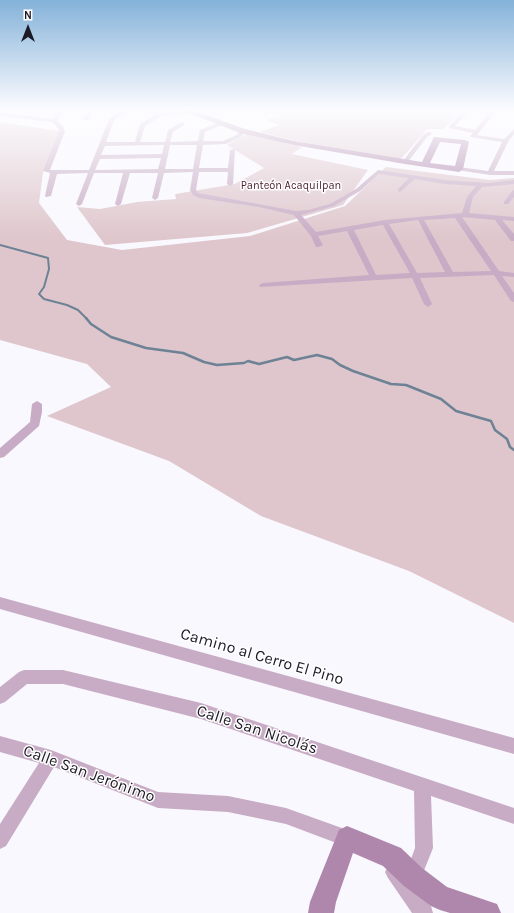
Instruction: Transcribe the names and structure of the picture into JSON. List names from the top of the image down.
{
  "streets": {
    "main road": ["Calle San Jerónimo"],
    "street": ["Camino al Cerro El Pino", "Calle San Nicolás"]
  },
  "parks": ["Panteón Acaquilpan"],
  "north": "top"
}
